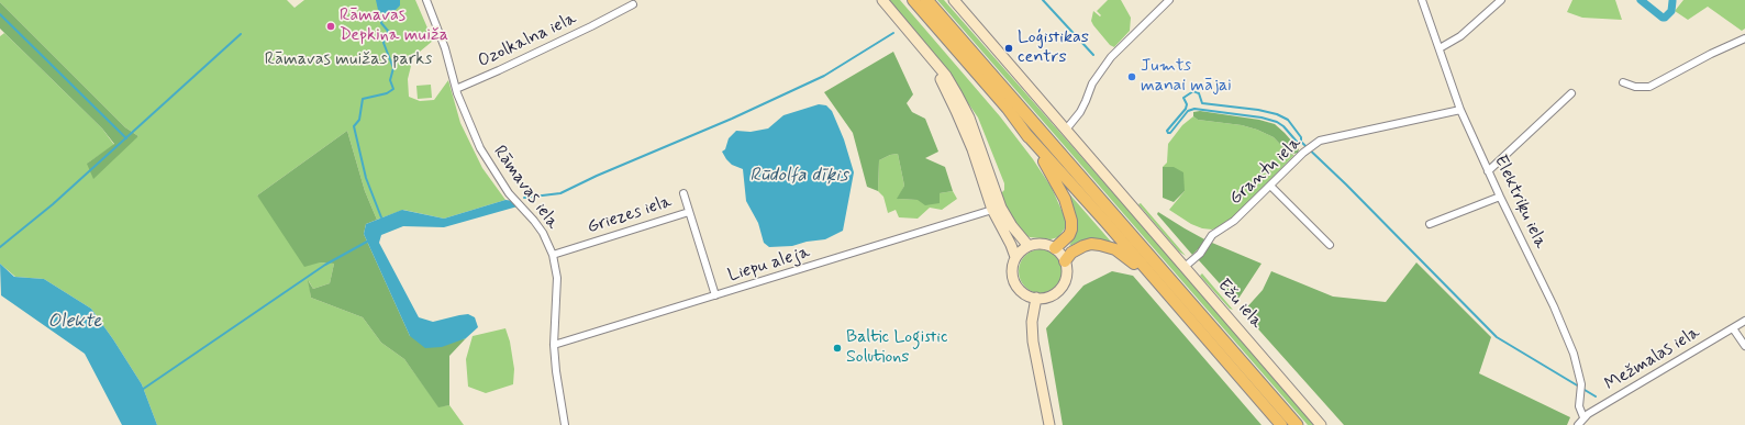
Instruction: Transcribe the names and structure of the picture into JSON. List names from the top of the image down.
{
  "streets": {
    "main road": ["Ežu iela"],
    "street": [
      "Ozolkalna iela",
      "Grantu iela",
      "Rāmavas iela",
      "Elektriķu iela",
      "Griezes iela",
      "Liepu aleja",
      "Mežmalas iela"
    ]
  },
  "crossings": [
    ["Ozolkalna iela", "Rāmavas iela"],
    ["Grantu iela", "Elektriķu iela"],
    ["Grantu iela", "Ežu iela"],
    ["Rāmavas iela", "Griezes iela"],
    ["Rāmavas iela", "Liepu aleja"],
    ["Elektriķu iela", "Mežmalas iela"],
    ["Griezes iela", "Liepu aleja"]
  ],
  "water": ["Rūdolfa dīķis", "Olekte"],
  "parks": ["Rāmavas muižas parks"],
  "places": [
    "Rāmavas Depkina muiža",
    "Loģistikas centrs",
    "Jumts manai mājai",
    "Baltic Logistic Solutions"
  ]
}
